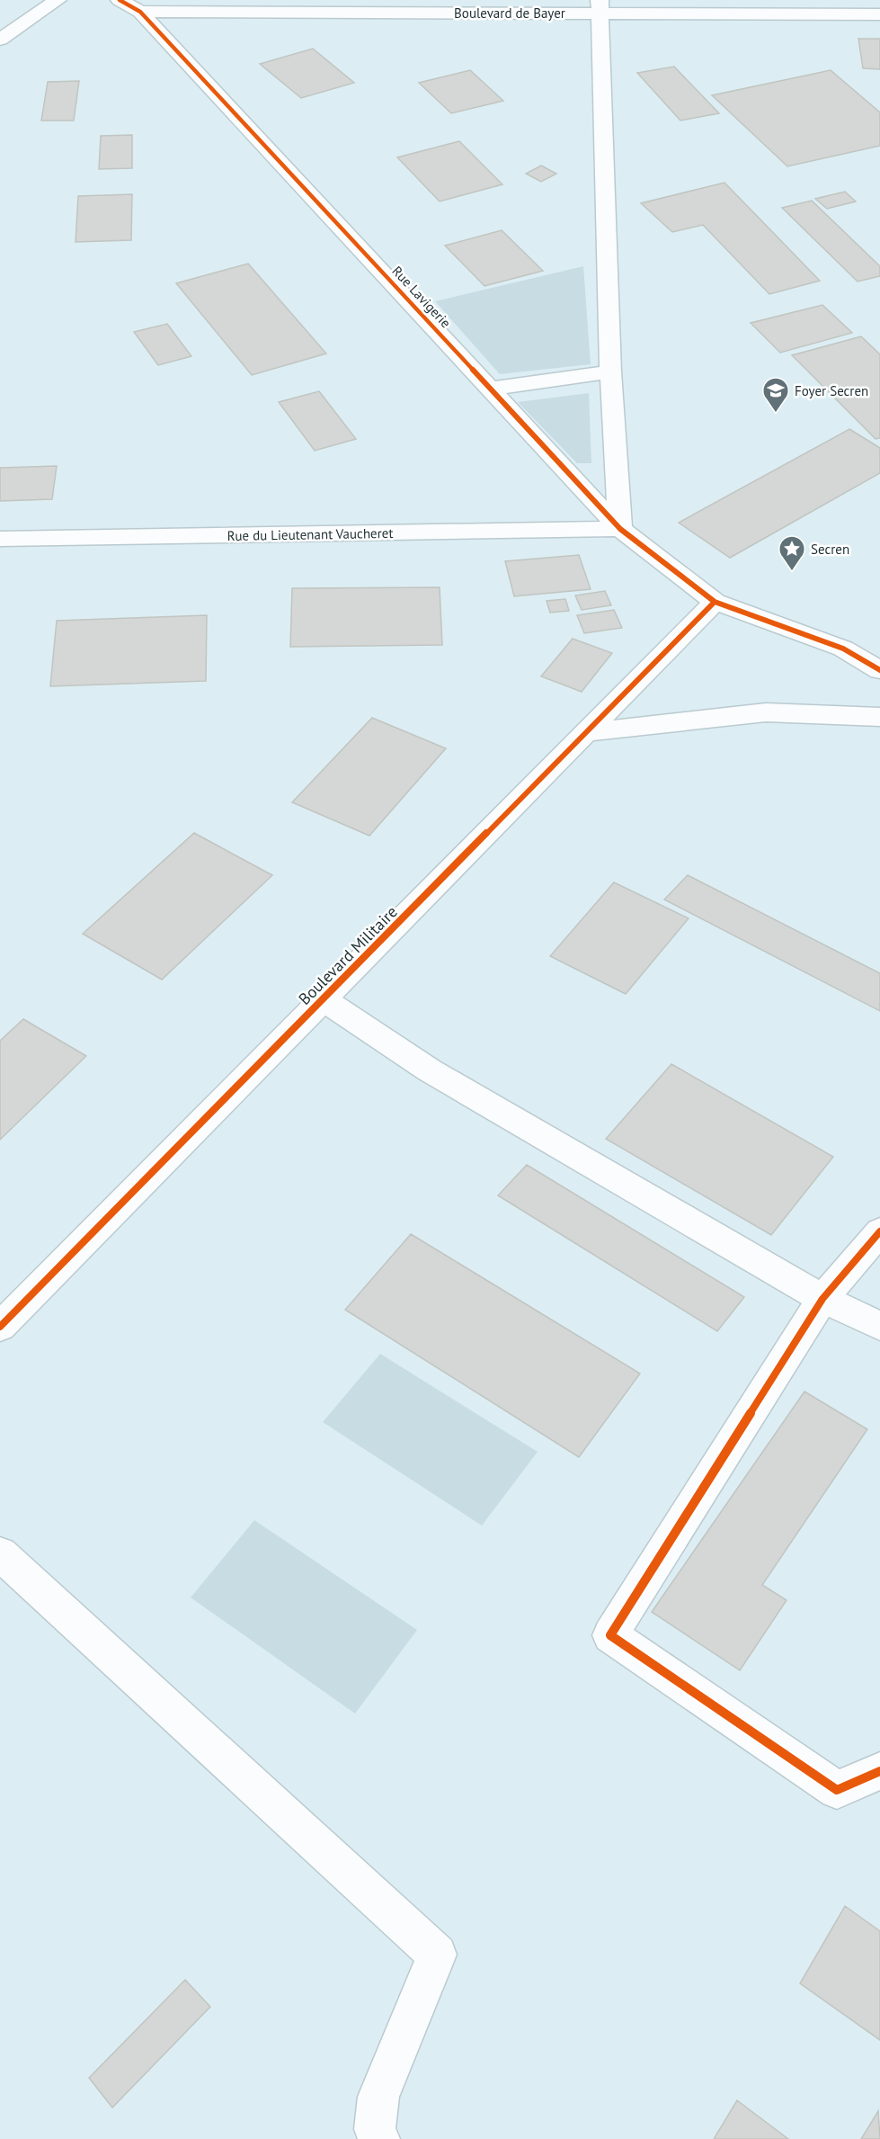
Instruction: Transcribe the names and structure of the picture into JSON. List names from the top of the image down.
{
  "streets": {
    "street": [
      "Boulevard de Bayer",
      "Rue Lavigerie",
      "Rue du Lieutenant Vaucheret",
      "Boulevard Militaire"
    ]
  },
  "crossings": [
    ["Boulevard de Bayer", "Rue Lavigerie"],
    ["Rue Lavigerie", "Rue du Lieutenant Vaucheret"],
    ["Rue Lavigerie", "Boulevard Militaire"]
  ],
  "places": {
    "school or university": ["Foyer Secren"],
    "place": ["Secren"]
  }
}
